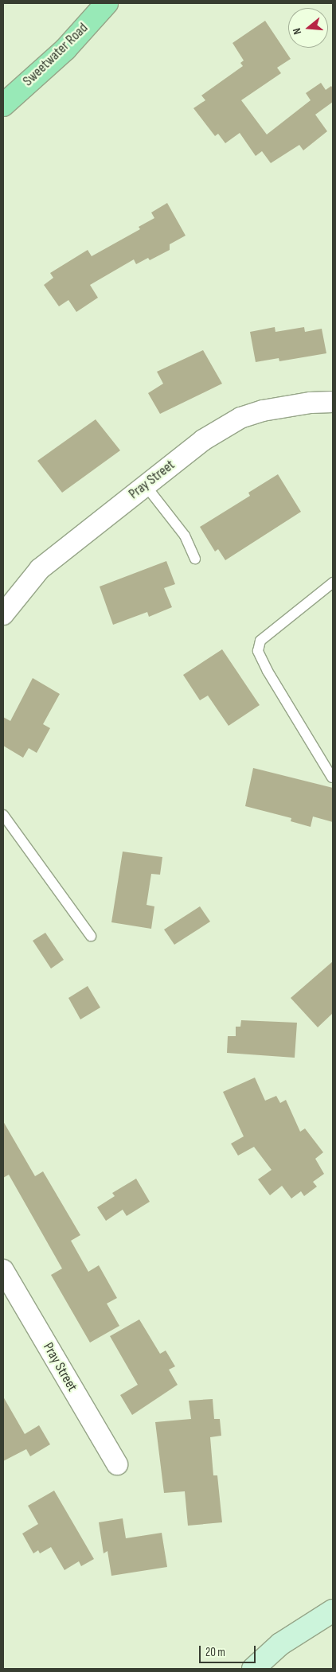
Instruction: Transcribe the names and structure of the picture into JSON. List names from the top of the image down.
{
  "streets": {
    "main road": ["Sweetwater Road"],
    "street": ["Pray Street"]
  },
  "scale_bar": "20 m",
  "north": "left"
}
